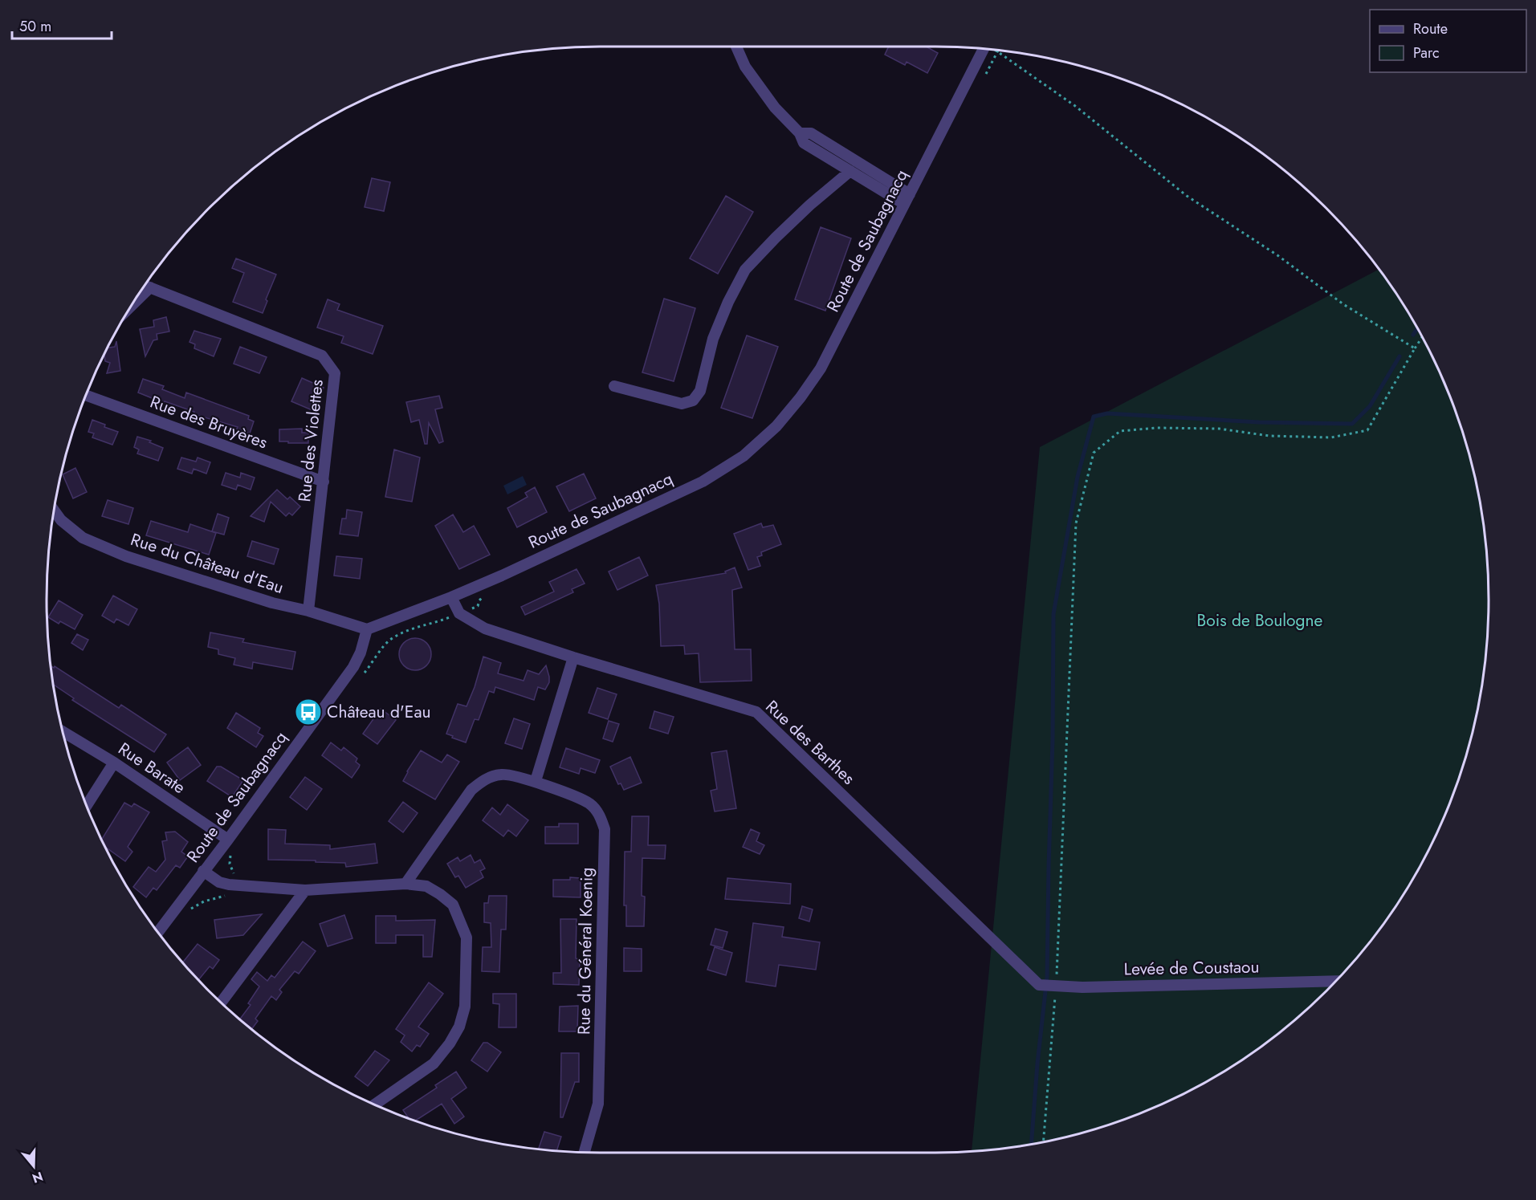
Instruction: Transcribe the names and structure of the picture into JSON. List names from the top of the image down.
{
  "streets": {
    "street": [
      "Route de Saubagnacq",
      "Rue des Bruyères",
      "Rue des Violettes",
      "Rue du Château d'Eau",
      "Rue des Barthes",
      "Rue Barate",
      "Rue du Général Koenig",
      "Levée de Coustaou"
    ]
  },
  "crossings": [
    ["Route de Saubagnacq", "Rue du Château d'Eau"],
    ["Route de Saubagnacq", "Rue Barate"],
    ["Rue des Bruyères", "Rue des Violettes"],
    ["Rue des Violettes", "Rue du Château d'Eau"],
    ["Rue des Barthes", "Levée de Coustaou"]
  ],
  "parks": ["Bois de Boulogne"],
  "places": {
    "bus stop": ["Château d'Eau"]
  },
  "legend": ["Route", "Parc"],
  "scale_bar": "50 m",
  "north": "bottom"
}
